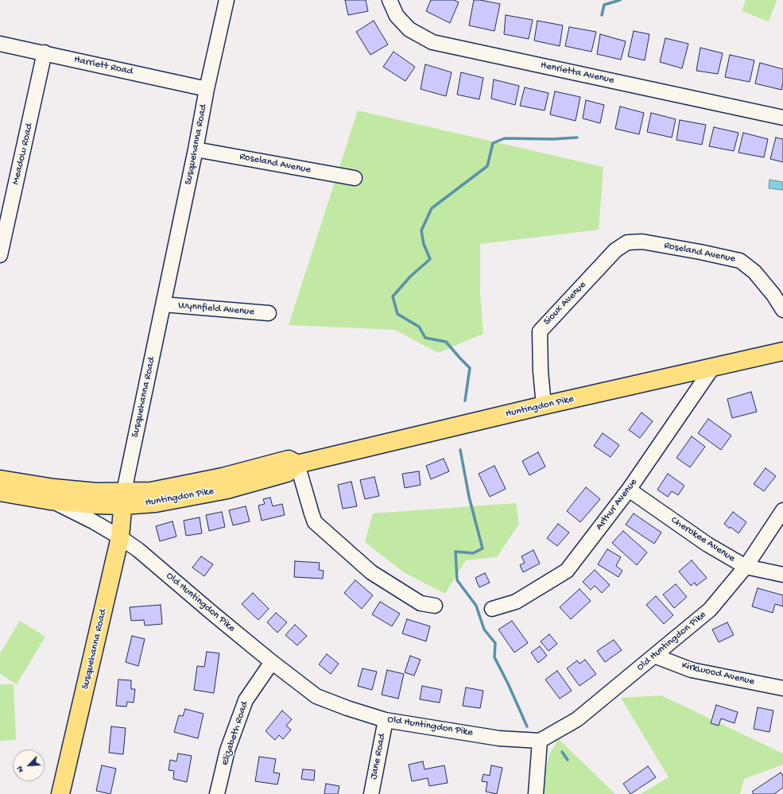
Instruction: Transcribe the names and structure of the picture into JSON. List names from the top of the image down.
{
  "streets": {
    "main road": ["Susquehanna Road", "Huntingdon Pike"],
    "street": [
      "Harriett Road",
      "Henrietta Avenue",
      "Meadow Road",
      "Roseland Avenue",
      "Sioux Avenue",
      "Wynnfield Avenue",
      "Arthur Avenue",
      "Cherokee Avenue",
      "Old Huntingdon Pike",
      "Kirkwood Avenue",
      "Elizabeth Road",
      "Jane Road"
    ]
  },
  "crossings": [
    ["Harriett Road", "Susquehanna Road"],
    ["Harriett Road", "Meadow Road"],
    ["Susquehanna Road", "Roseland Avenue"],
    ["Susquehanna Road", "Wynnfield Avenue"],
    ["Susquehanna Road", "Huntingdon Pike"],
    ["Susquehanna Road", "Old Huntingdon Pike"],
    ["Roseland Avenue", "Sioux Avenue"],
    ["Sioux Avenue", "Huntingdon Pike"],
    ["Huntingdon Pike", "Arthur Avenue"],
    ["Huntingdon Pike", "Old Huntingdon Pike"],
    ["Arthur Avenue", "Cherokee Avenue"],
    ["Cherokee Avenue", "Old Huntingdon Pike"],
    ["Old Huntingdon Pike", "Kirkwood Avenue"],
    ["Old Huntingdon Pike", "Elizabeth Road"],
    ["Old Huntingdon Pike", "Jane Road"]
  ],
  "north": "bottom left"
}
